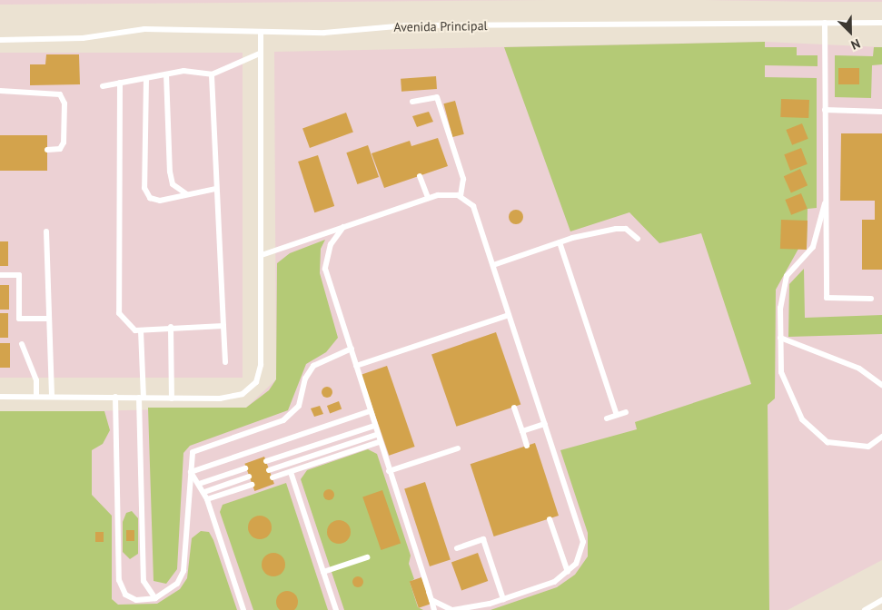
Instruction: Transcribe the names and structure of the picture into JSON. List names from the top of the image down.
{
  "streets": {
    "lane": ["Avenida Principal"]
  },
  "north": "bottom right"
}
